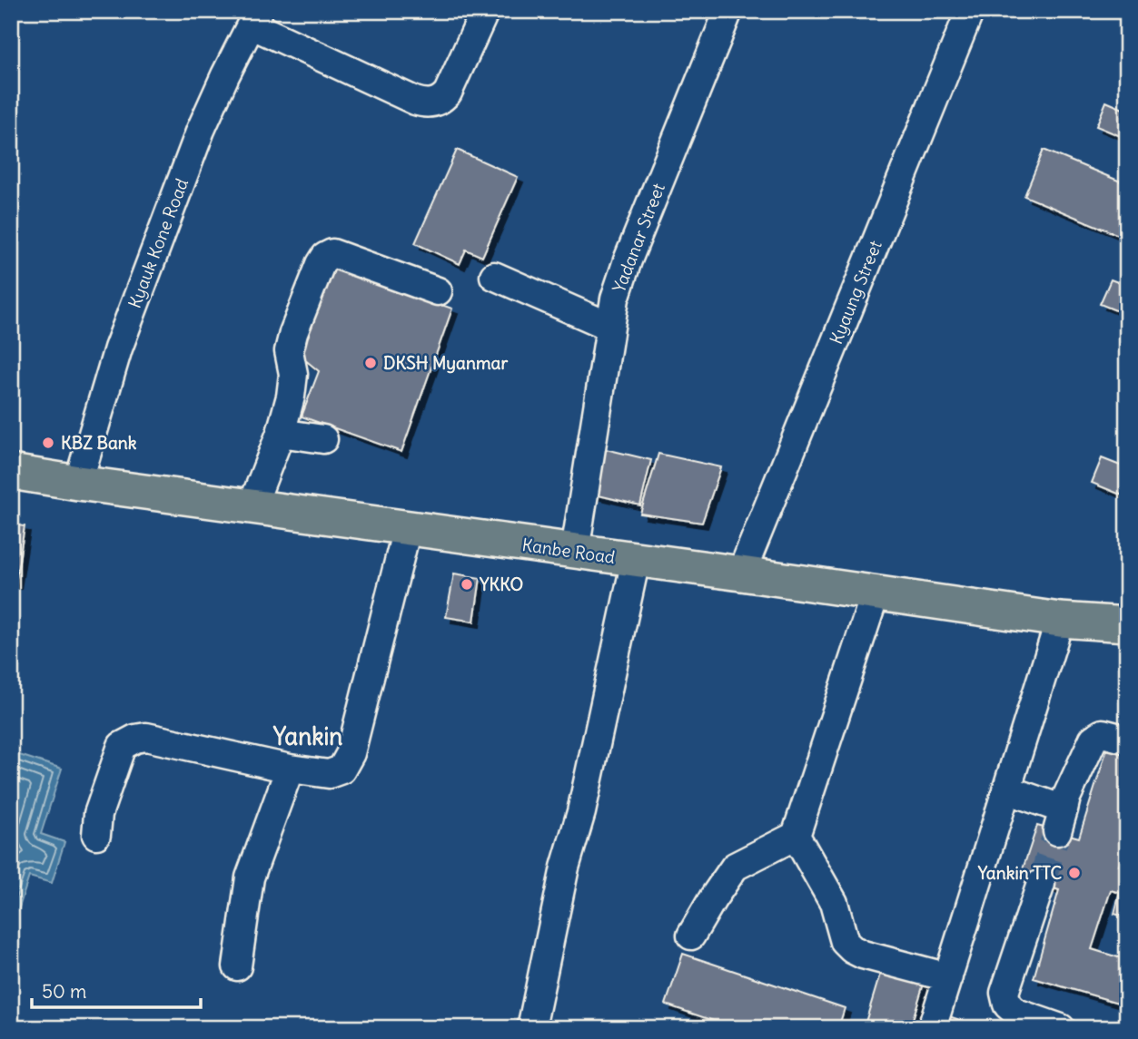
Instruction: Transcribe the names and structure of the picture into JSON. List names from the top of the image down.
{
  "streets": {
    "main road": ["Kanbe Road"],
    "street": ["Yadanar Street", "Kyauk Kone Road", "Kyaung Street"]
  },
  "crossings": [
    ["Yadanar Street", "Kanbe Road"],
    ["Kyauk Kone Road", "Kanbe Road"],
    ["Kyaung Street", "Kanbe Road"]
  ],
  "districts": ["Yankin"],
  "places": [
    "DKSH Myanmar",
    "KBZ Bank",
    "YKKO",
    "Yankin TTC"
  ],
  "scale_bar": "50 m"
}
